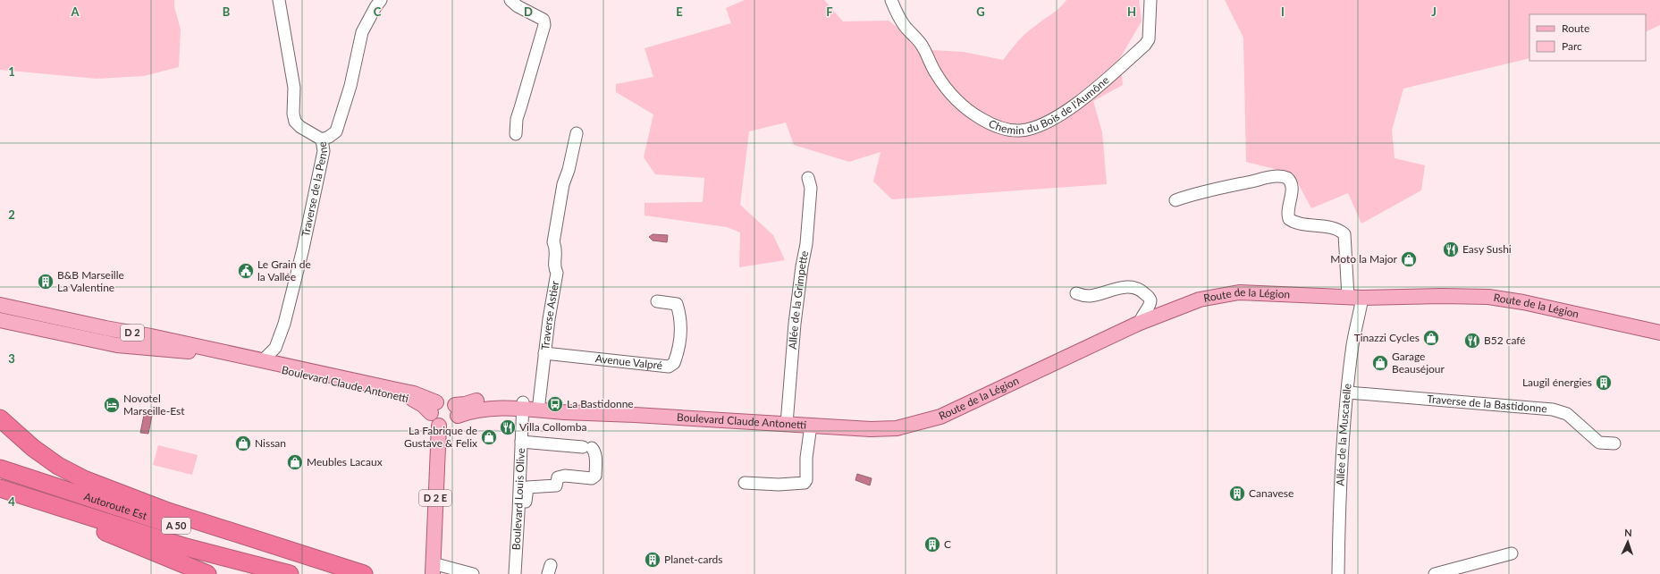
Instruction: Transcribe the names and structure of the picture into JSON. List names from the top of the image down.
{
  "streets": {
    "highway": ["Autoroute Est", "A 50"],
    "main road": [
      "Route de la Légion",
      "D 2",
      "Boulevard Claude Antonetti",
      "D 2 E"
    ],
    "street": [
      "Chemin du Bois de l'Aumône",
      "Traverse de la Penne",
      "Allée de la Grimpette",
      "Traverse Astier",
      "Avenue Valpré",
      "Traverse de la Bastidonne",
      "Allée de la Muscatelle",
      "Boulevard Louis Olive"
    ]
  },
  "crossings": [
    ["Traverse de la Penne", "D 2"],
    ["Traverse de la Penne", "Boulevard Claude Antonetti"],
    ["Route de la Légion", "Boulevard Claude Antonetti"],
    ["Route de la Légion", "Allée de la Muscatelle"],
    ["Allée de la Grimpette", "Boulevard Claude Antonetti"],
    ["Traverse Astier", "Avenue Valpré"],
    ["Traverse Astier", "Boulevard Claude Antonetti"],
    ["D 2", "Boulevard Claude Antonetti"],
    ["Boulevard Claude Antonetti", "D 2 E"],
    ["Boulevard Claude Antonetti", "Boulevard Louis Olive"],
    ["Traverse de la Bastidonne", "Allée de la Muscatelle"]
  ],
  "places": {
    "restaurant": ["Easy Sushi", "B52 café", "Villa Collomba"],
    "shop": [
      "Moto la Major",
      "Tinazzi Cycles",
      "Garage Beauséjour",
      "La Fabrique de Gustave & Felix",
      "Nissan",
      "Meubles Lacaux"
    ],
    "public building": ["Le Grain de la Vallée"],
    "building": [
      "B&B Marseille La Valentine",
      "Laugil énergies",
      "Canavese",
      "C",
      "Planet-cards"
    ],
    "bus stop": ["La Bastidonne"],
    "hotel": ["Novotel Marseille-Est"]
  },
  "legend": ["Route", "Parc"],
  "north": "top",
  "grid": {
    "columns": [
      "A",
      "B",
      "C",
      "D",
      "E",
      "F",
      "G",
      "H",
      "I",
      "J"
    ],
    "rows": [
      "1",
      "2",
      "3",
      "4"
    ]
  }
}
